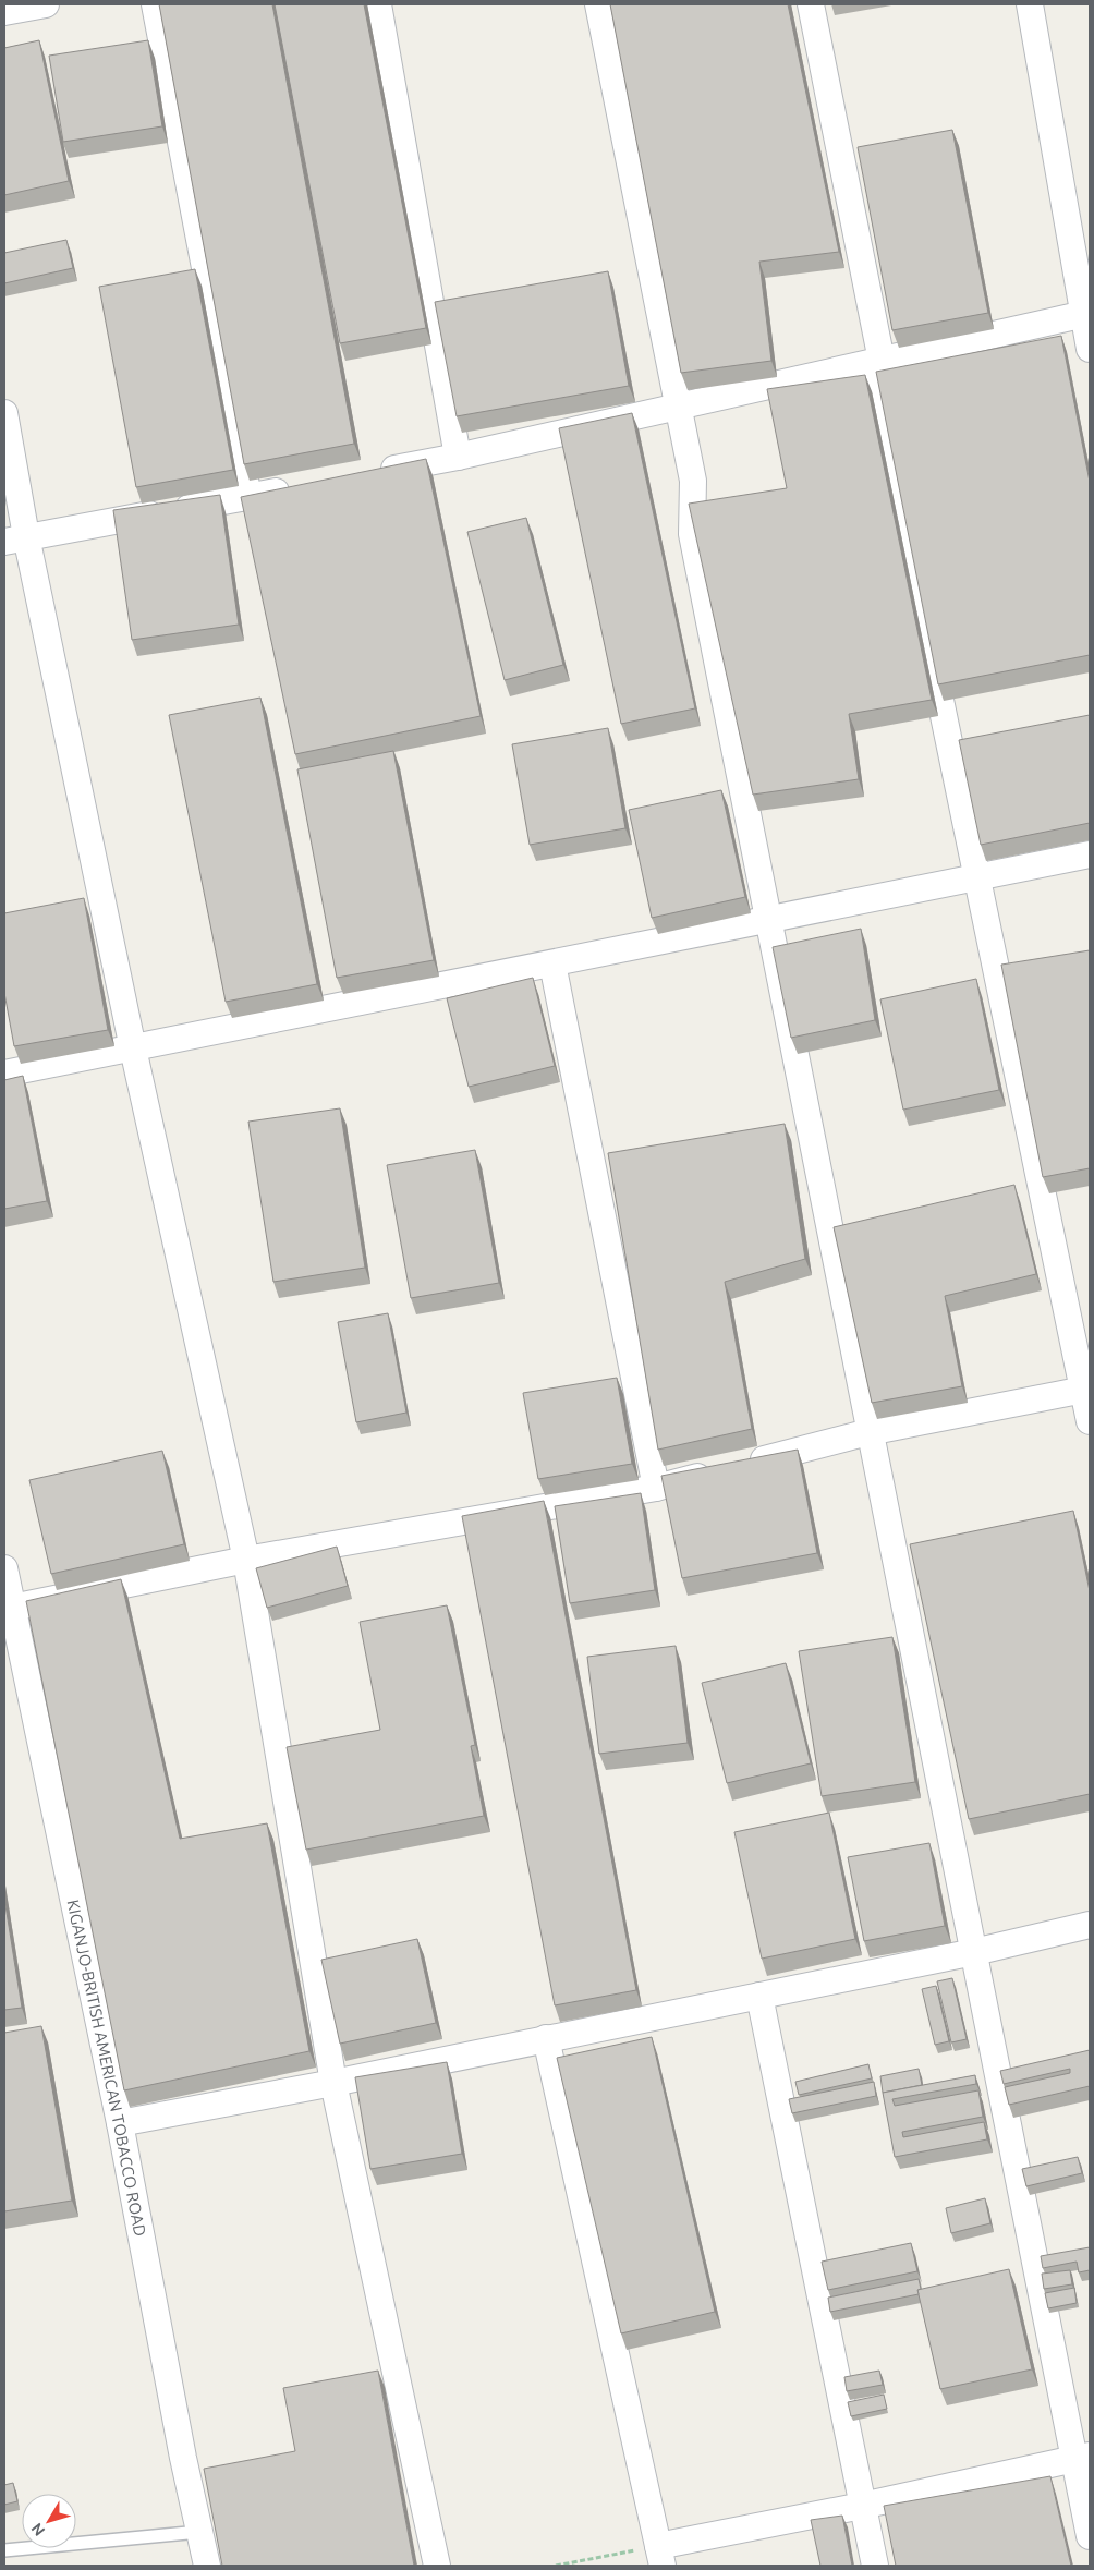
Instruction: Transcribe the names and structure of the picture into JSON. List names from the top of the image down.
{
  "streets": {
    "street": ["KIGANJO-BRITISH AMERICAN TOBACCO ROAD"]
  },
  "north": "bottom left"
}
